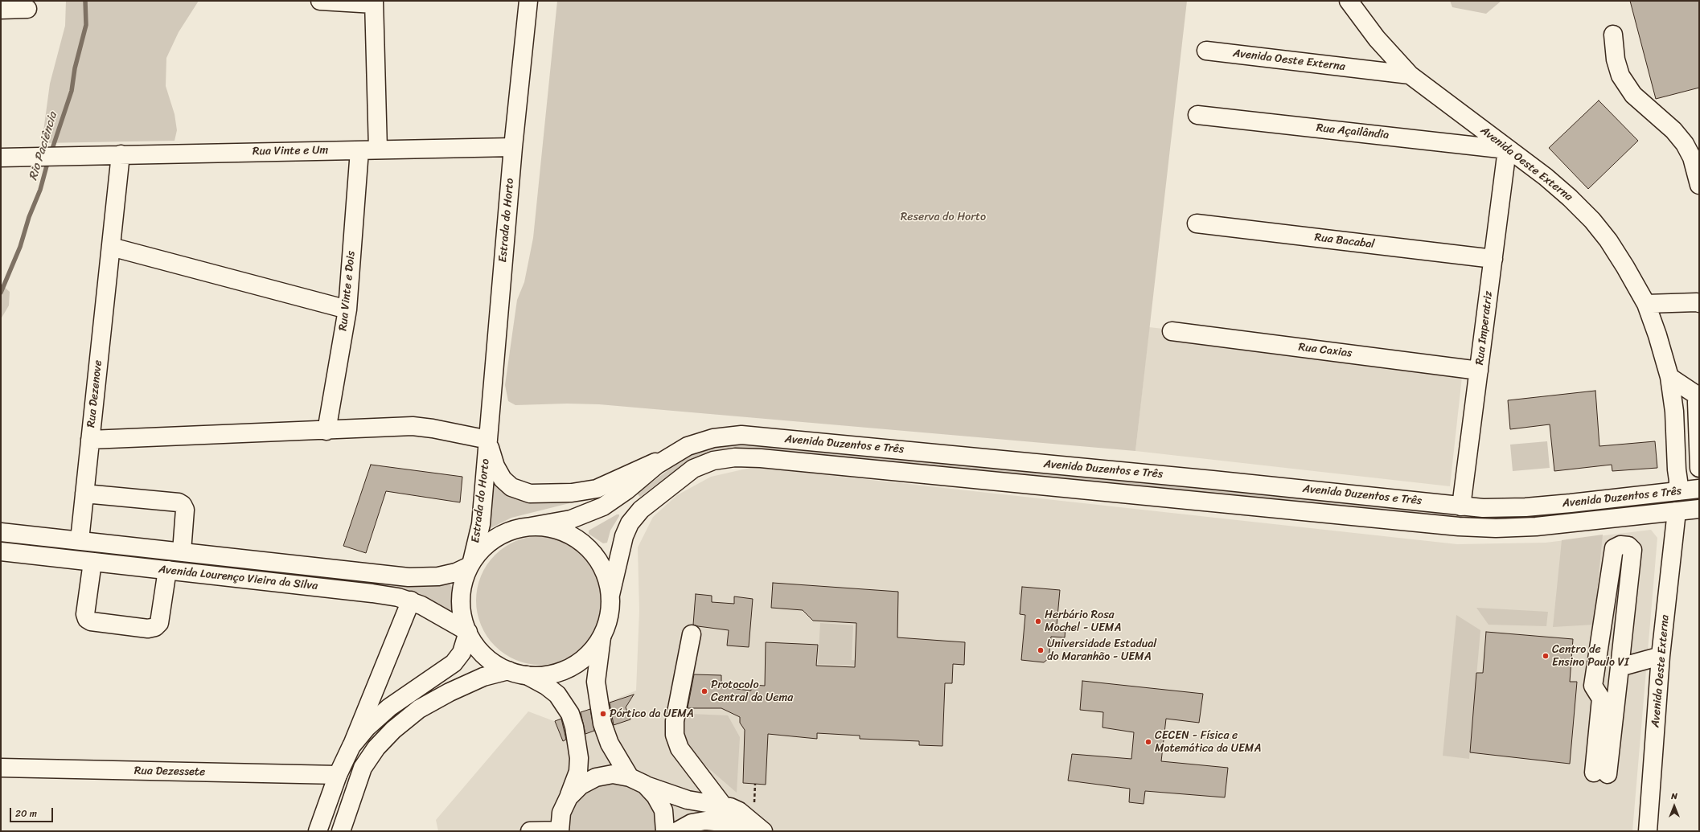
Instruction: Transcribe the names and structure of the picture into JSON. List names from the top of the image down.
{
  "streets": {
    "street": [
      "Avenida Oeste Externa",
      "Rua Açailândia",
      "Rua Vinte e Um",
      "Estrada do Horto",
      "Rua Bacabal",
      "Rua Vinte e Dois",
      "Rua Imperatriz",
      "Rua Caxias",
      "Rua Dezenove",
      "Avenida Duzentos e Três",
      "Avenida Lourenço Vieira da Silva",
      "Rua Dezessete"
    ]
  },
  "crossings": [
    ["Avenida Oeste Externa", "Rua Açailândia"],
    ["Avenida Oeste Externa", "Rua Imperatriz"],
    ["Avenida Oeste Externa", "Avenida Duzentos e Três"],
    ["Rua Açailândia", "Rua Imperatriz"],
    ["Rua Vinte e Um", "Estrada do Horto"],
    ["Rua Vinte e Um", "Rua Vinte e Dois"],
    ["Rua Vinte e Um", "Rua Dezenove"],
    ["Estrada do Horto", "Avenida Duzentos e Três"],
    ["Estrada do Horto", "Avenida Lourenço Vieira da Silva"],
    ["Rua Bacabal", "Rua Imperatriz"],
    ["Rua Imperatriz", "Rua Caxias"],
    ["Rua Imperatriz", "Avenida Duzentos e Três"],
    ["Rua Dezenove", "Avenida Lourenço Vieira da Silva"],
    ["Avenida Duzentos e Três", "Avenida Lourenço Vieira da Silva"]
  ],
  "water": ["Rio Paciência"],
  "parks": ["Reserva do Horto"],
  "places": [
    "Herbário Rosa Mochel - UEMA",
    "Universidade Estadual do Maranhão - UEMA",
    "Centro de Ensino Paulo VI",
    "Protocolo Central da Uema",
    "Pórtico da UEMA",
    "CECEN - Física e Matemática da UEMA"
  ],
  "scale_bar": "20 m",
  "north": "top"
}
